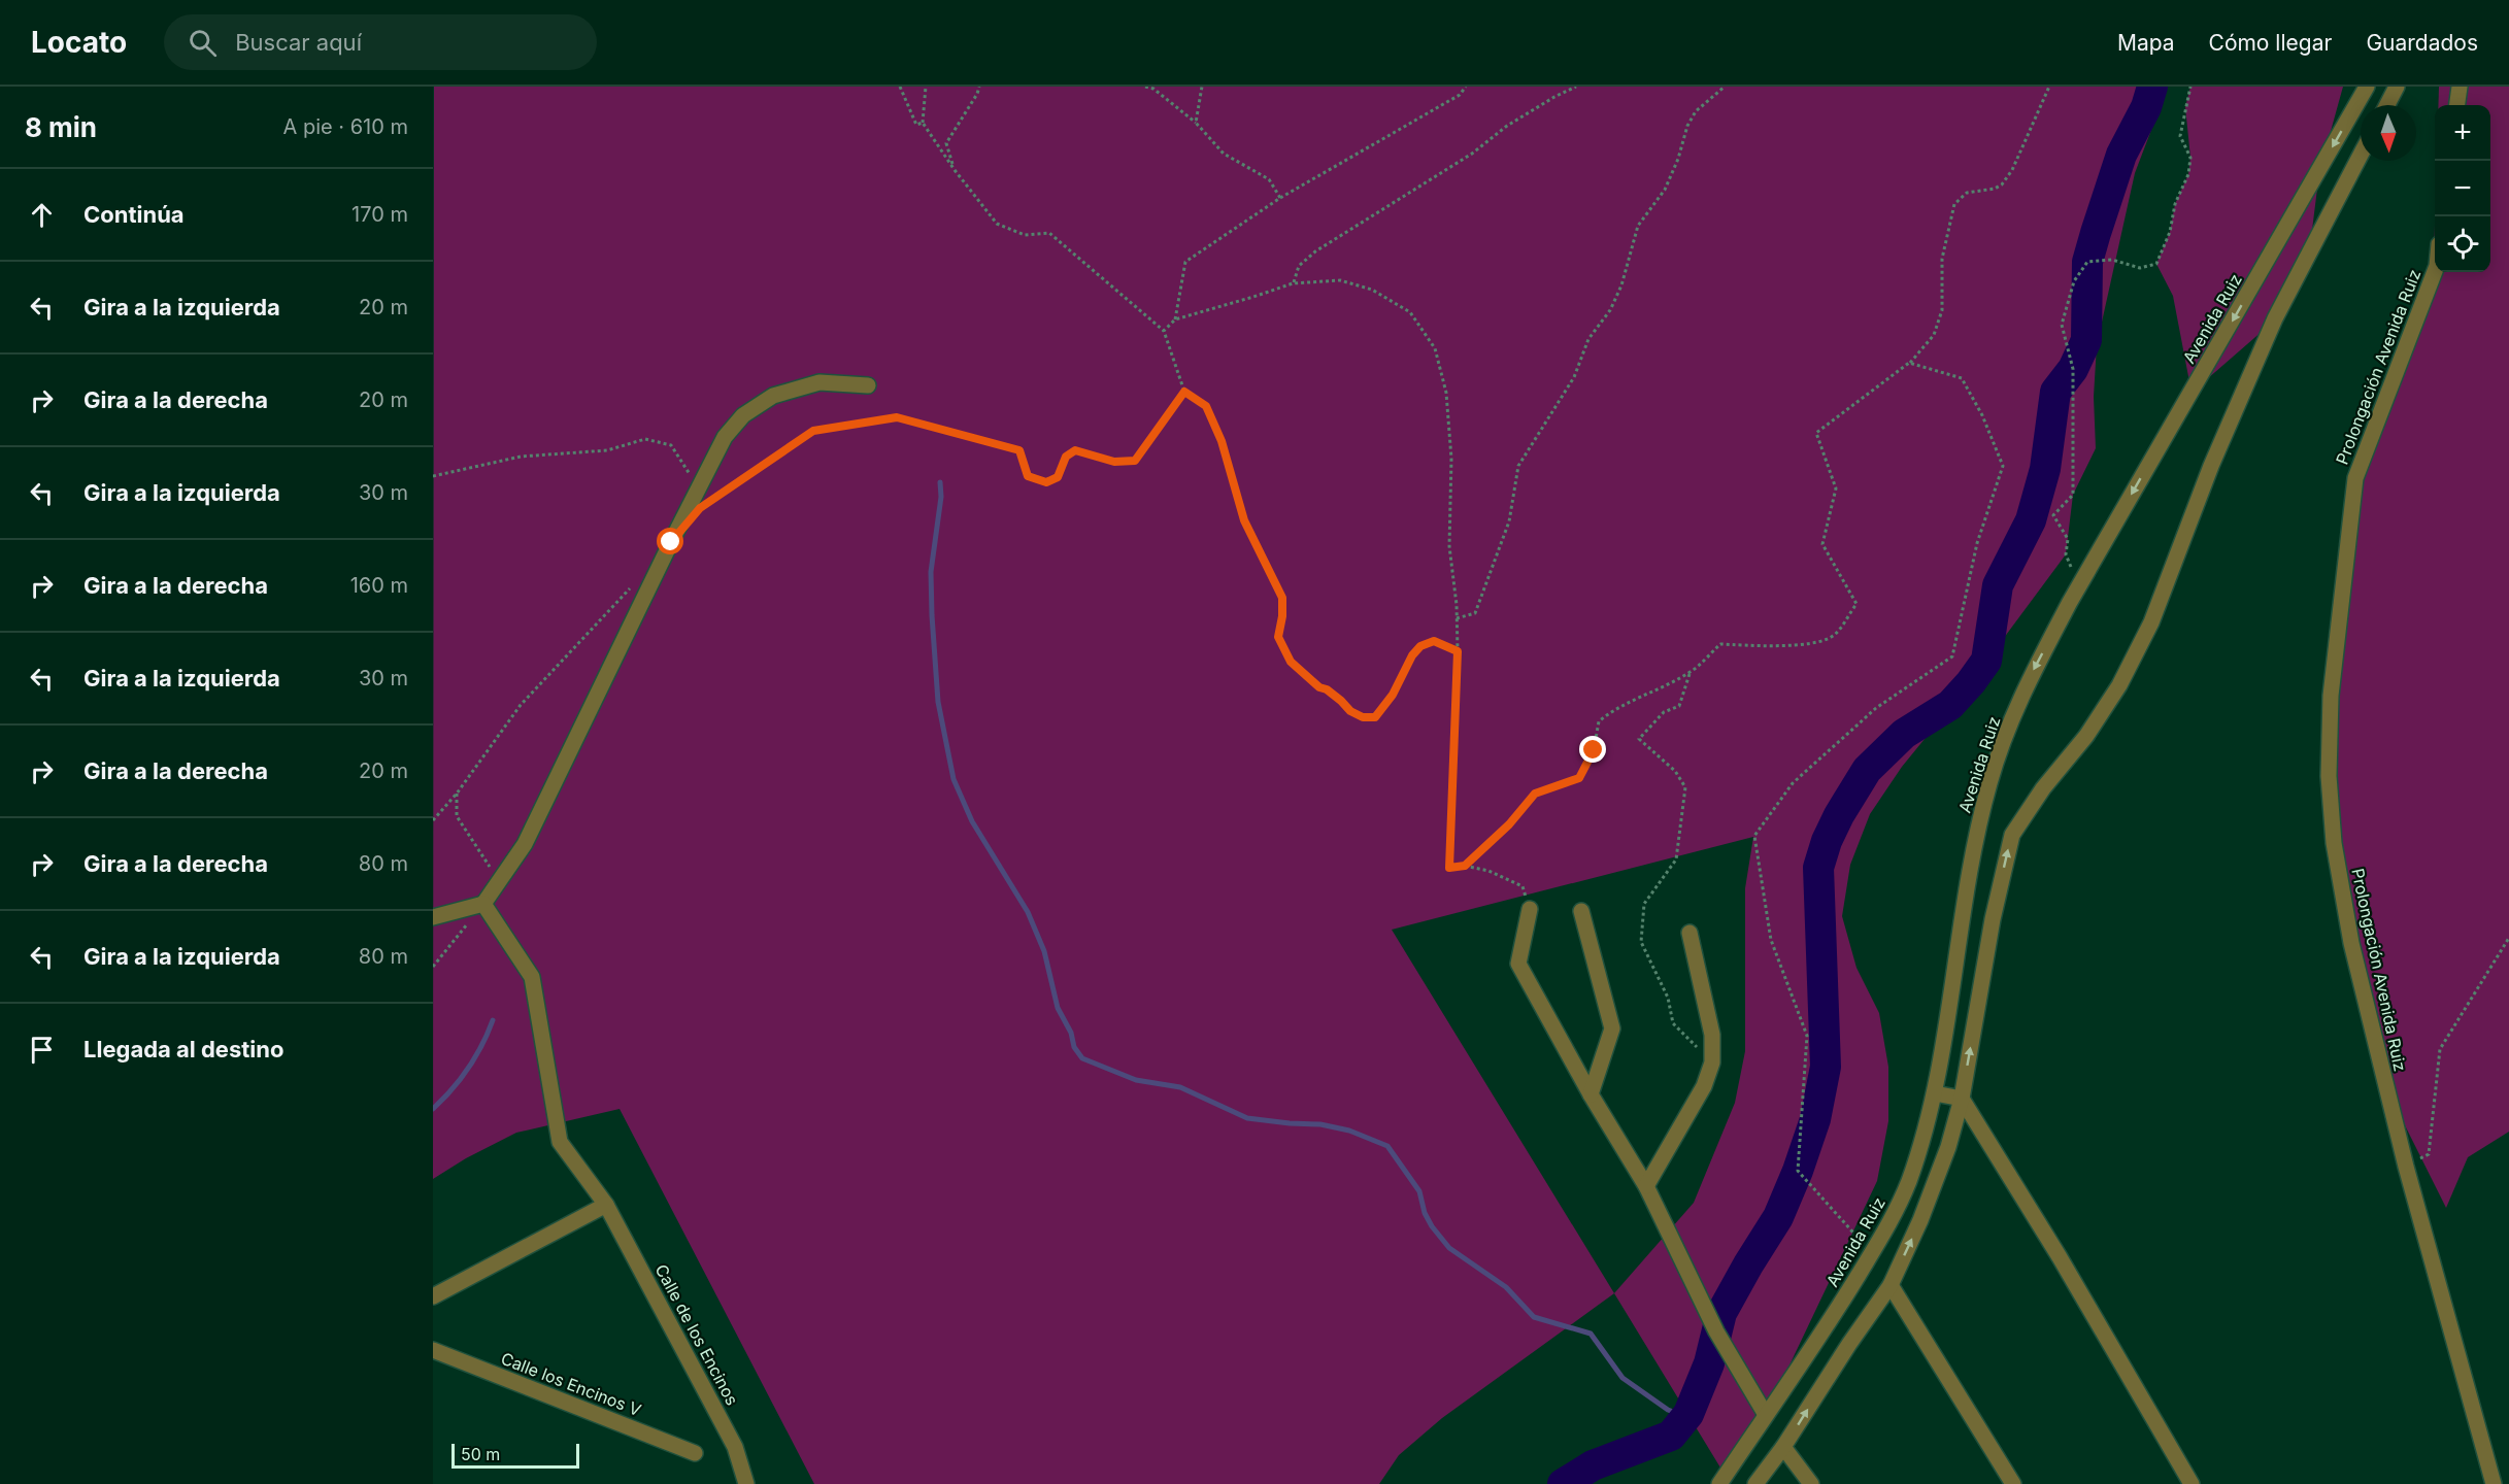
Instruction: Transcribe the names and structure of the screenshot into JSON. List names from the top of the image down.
{
  "streets": {
    "street": [
      "Avenida Ruiz",
      "Prolongación Avenida Ruiz",
      "Calle de los Encinos",
      "Calle los Encinos V"
    ]
  },
  "scale_bar": "50 m",
  "north": "bottom",
  "page": {
    "header": "Locato",
    "search": "Buscar aquí",
    "nav": ["Mapa", "Cómo llegar", "Guardados"],
    "heading": ["8 min", "A pie · 610 m"],
    "map_buttons": ["+", "−"],
    "list": [
      ["Continúa", "170 m"],
      ["Gira a la izquierda", "20 m"],
      ["Gira a la derecha", "20 m"],
      ["Gira a la izquierda", "30 m"],
      ["Gira a la derecha", "160 m"],
      ["Gira a la izquierda", "30 m"],
      ["Gira a la derecha", "20 m"],
      ["Gira a la derecha", "80 m"],
      ["Gira a la izquierda", "80 m"],
      "Llegada al destino"
    ],
    "scale": "50 m"
  }
}
